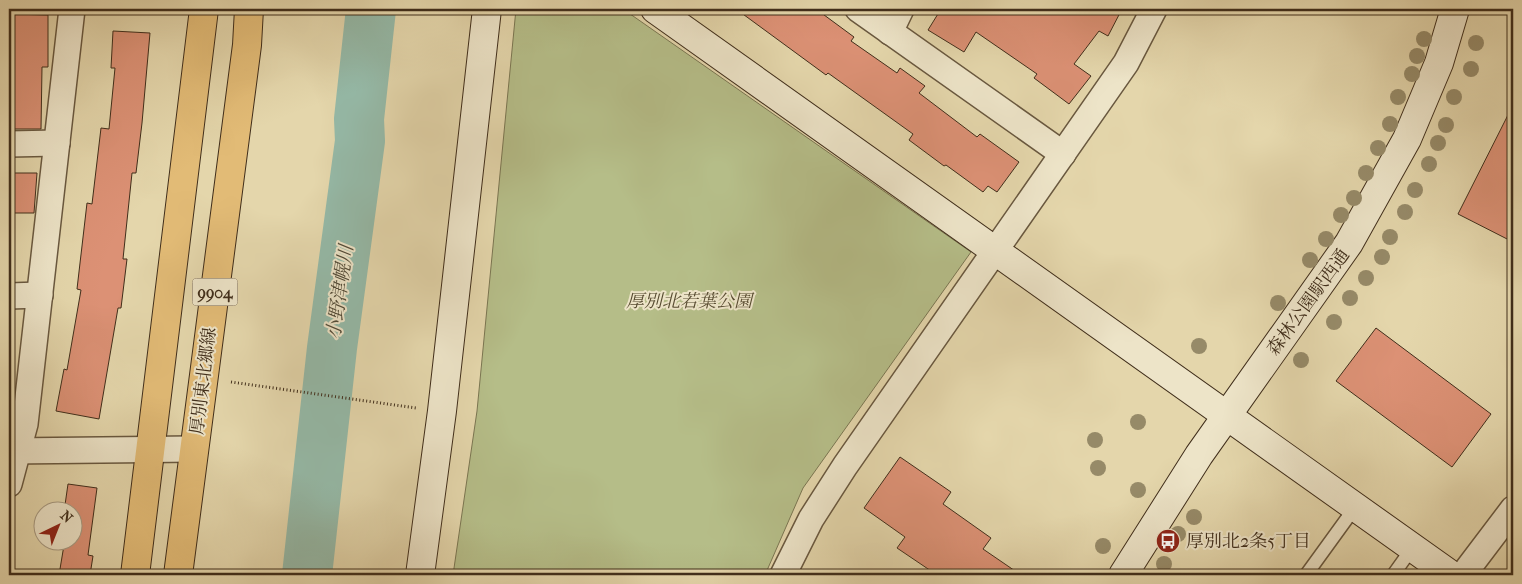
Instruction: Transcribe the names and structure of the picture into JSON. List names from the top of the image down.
{
  "streets": {
    "main road": ["9904", "厚別東北郷線"],
    "street": ["森林公園駅西通"]
  },
  "water": ["小野津幌川"],
  "parks": ["厚別北若葉公園"],
  "places": {
    "bus stop": ["厚別北2条5丁目"]
  },
  "north": "top right"
}
